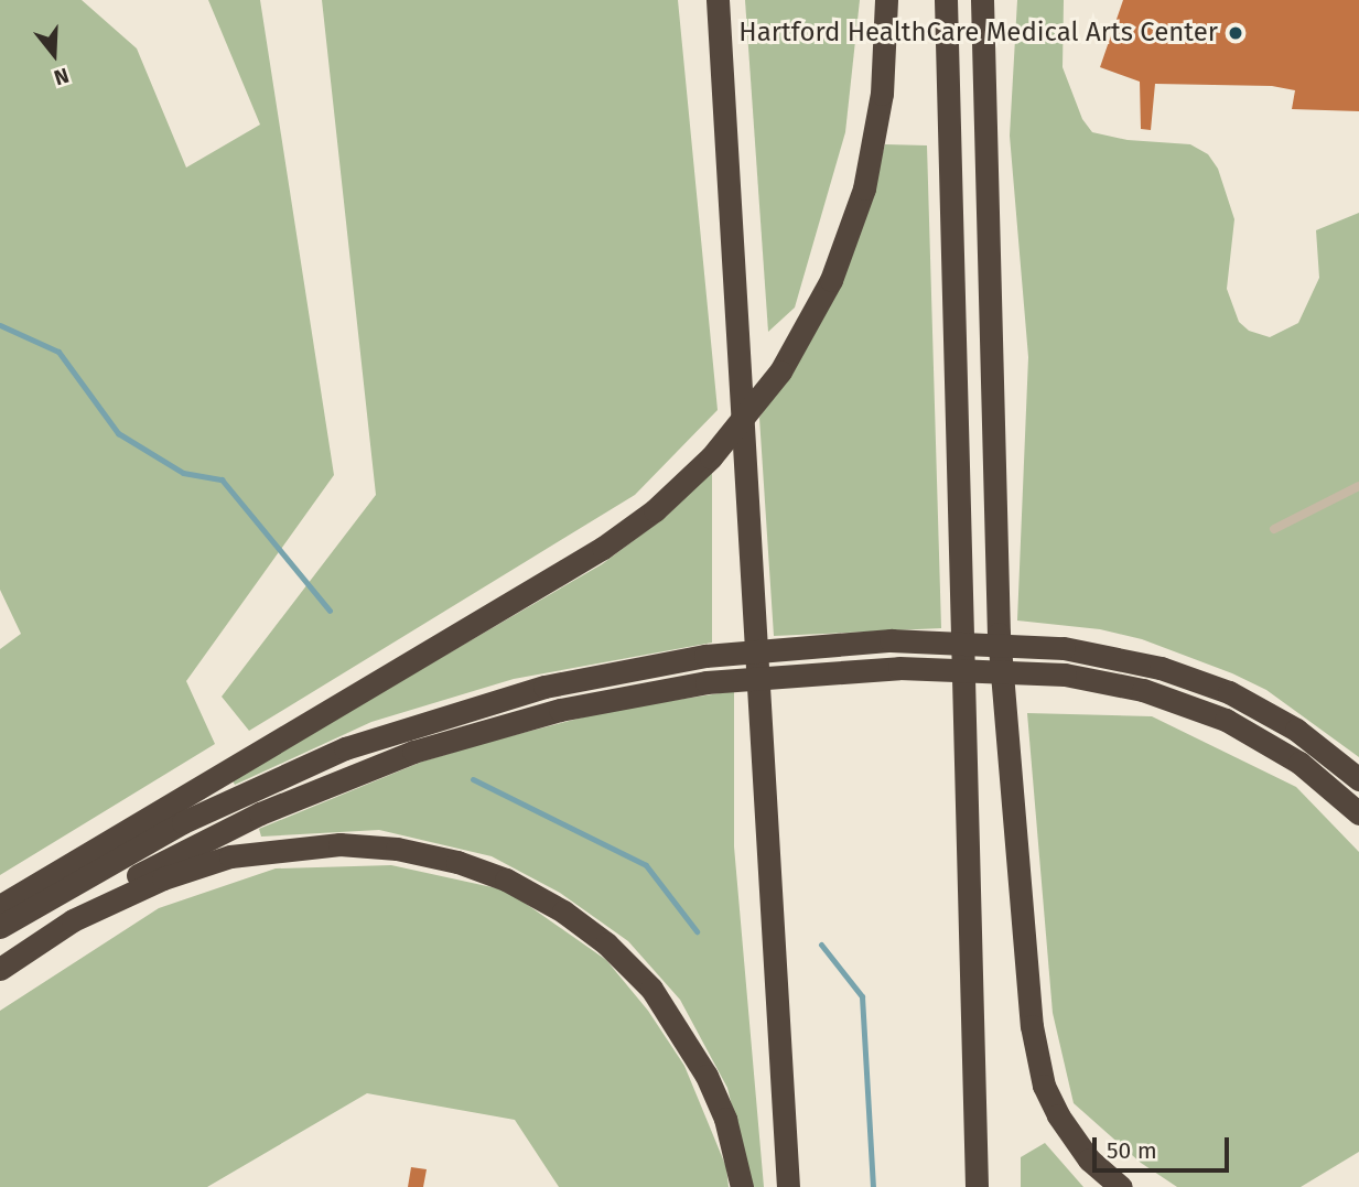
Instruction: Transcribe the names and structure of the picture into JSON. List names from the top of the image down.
{
  "places": ["Hartford HealthCare Medical Arts Center"],
  "scale_bar": "50 m",
  "north": "bottom"
}
